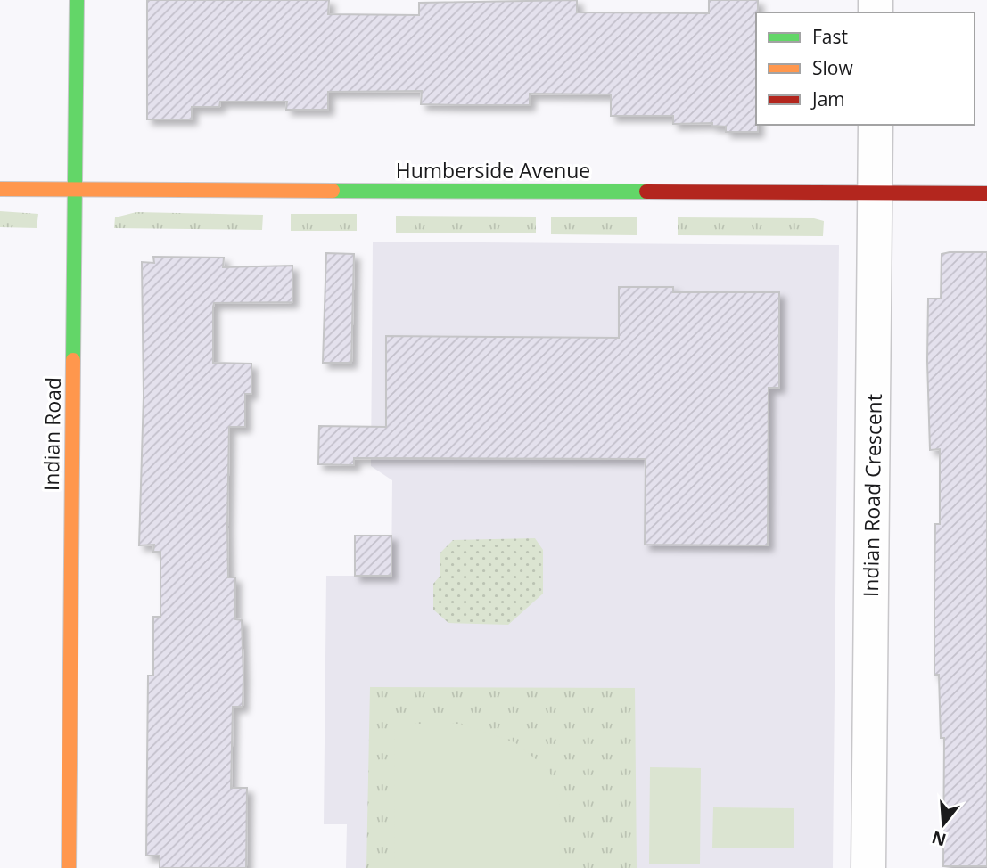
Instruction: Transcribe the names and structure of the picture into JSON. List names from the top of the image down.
{
  "streets": {
    "street": ["Humberside Avenue", "Indian Road", "Indian Road Crescent"]
  },
  "crossings": [
    ["Humberside Avenue", "Indian Road"],
    ["Humberside Avenue", "Indian Road Crescent"]
  ],
  "legend": ["Fast", "Slow", "Jam"],
  "north": "bottom"
}
